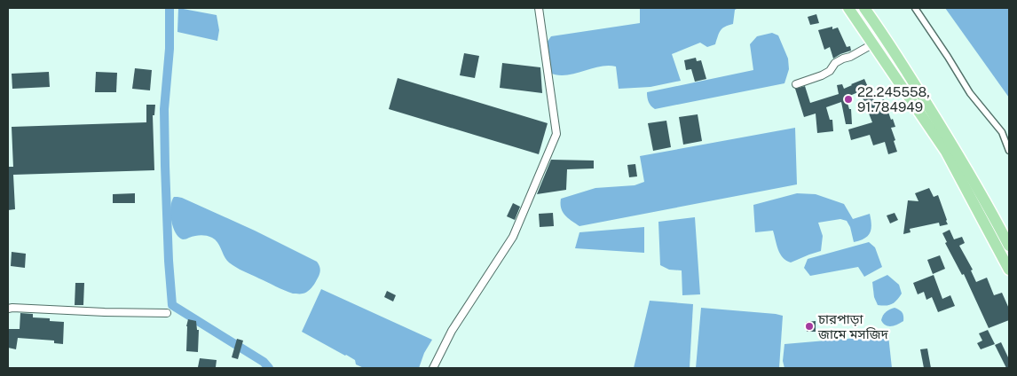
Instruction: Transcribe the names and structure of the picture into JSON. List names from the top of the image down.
{
  "places": ["22.245558, 91.784949", "চারপাড়া জামে মসজিদ"]
}
